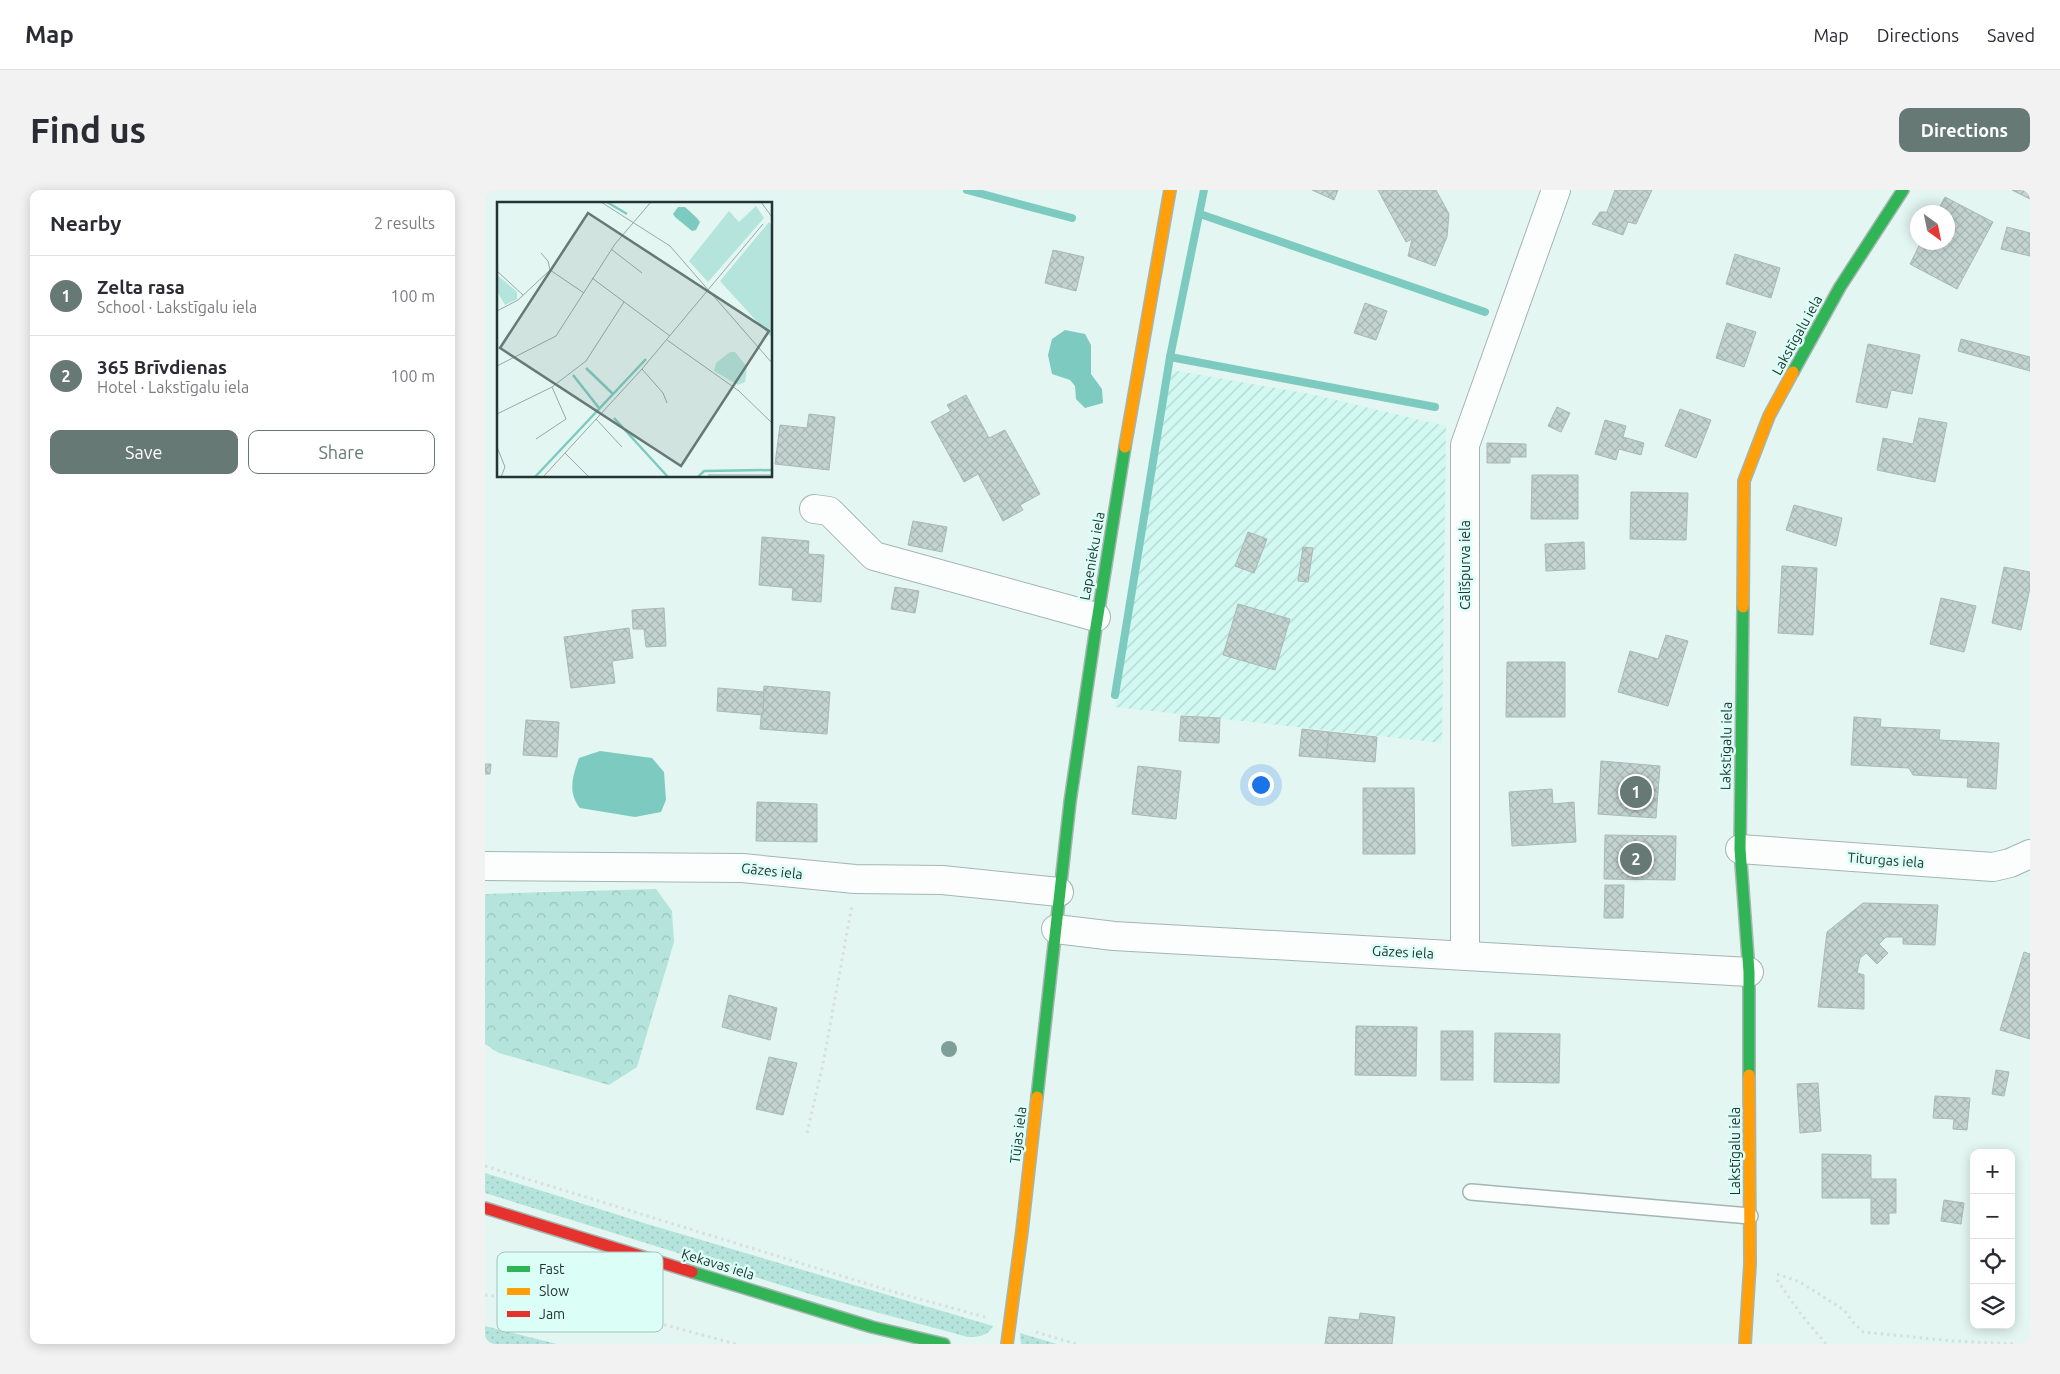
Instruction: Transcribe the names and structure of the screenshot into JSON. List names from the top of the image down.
{
  "streets": {
    "street": [
      "Lakstīgalu iela",
      "Lapenieku iela",
      "Cālīšpurva iela",
      "Titurgas iela",
      "Gāzes iela",
      "Tūjas iela",
      "Ķekavas iela"
    ]
  },
  "crossings": [
    ["Lakstīgalu iela", "Titurgas iela"],
    ["Lakstīgalu iela", "Gāzes iela"],
    ["Lapenieku iela", "Gāzes iela"],
    ["Lapenieku iela", "Tūjas iela"],
    ["Cālīšpurva iela", "Gāzes iela"],
    ["Gāzes iela", "Tūjas iela"]
  ],
  "legend": ["Fast", "Slow", "Jam"],
  "north": "bottom right",
  "page": {
    "header": "Map",
    "nav": ["Map", "Directions", "Saved"],
    "buttons": [
      "Directions",
      ["Save", "Share"]
    ],
    "title": "Find us",
    "heading": ["Nearby", "2 results"],
    "list": [
      {
        "mark": "1",
        "name": "Zelta rasa",
        "note": "School · Lakstīgalu iela",
        "value": "100 m"
      },
      {
        "mark": "2",
        "name": "365 Brīvdienas",
        "note": "Hotel · Lakstīgalu iela",
        "value": "100 m"
      }
    ],
    "pins": ["1", "2"],
    "map_buttons": ["+", "−"]
  }
}
